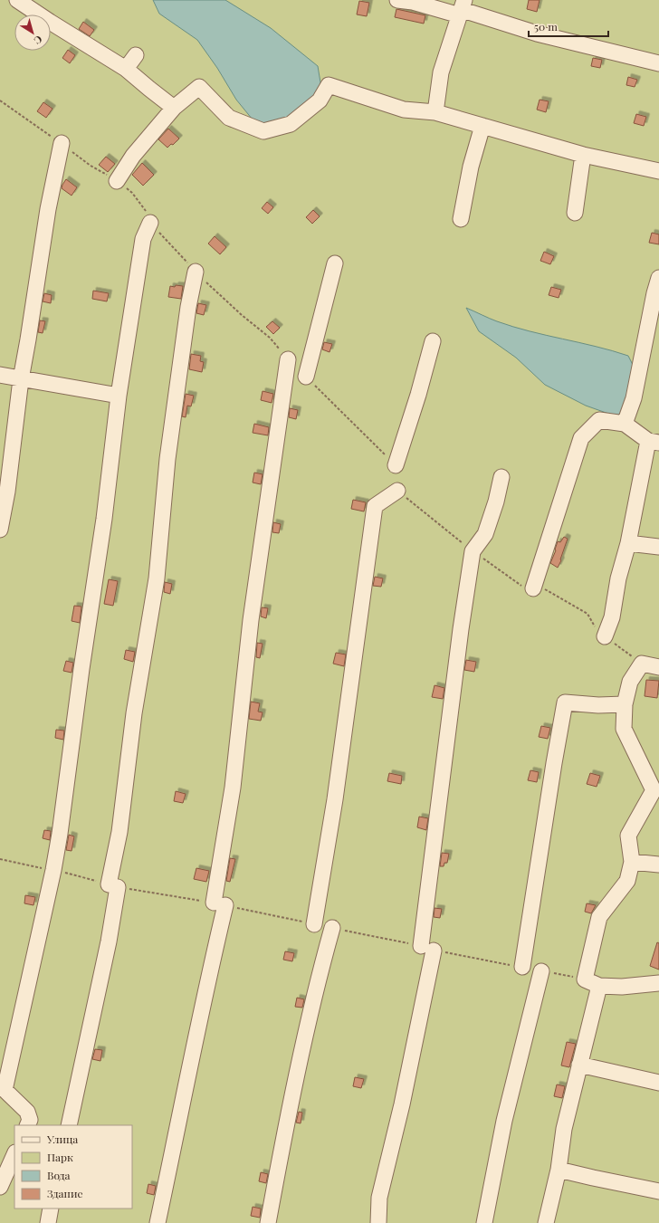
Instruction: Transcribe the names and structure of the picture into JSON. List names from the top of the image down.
{
  "legend": [
    "Улица",
    "Парк",
    "Вода",
    "Здание"
  ],
  "scale_bar": "50 m",
  "north": "bottom right"
}
